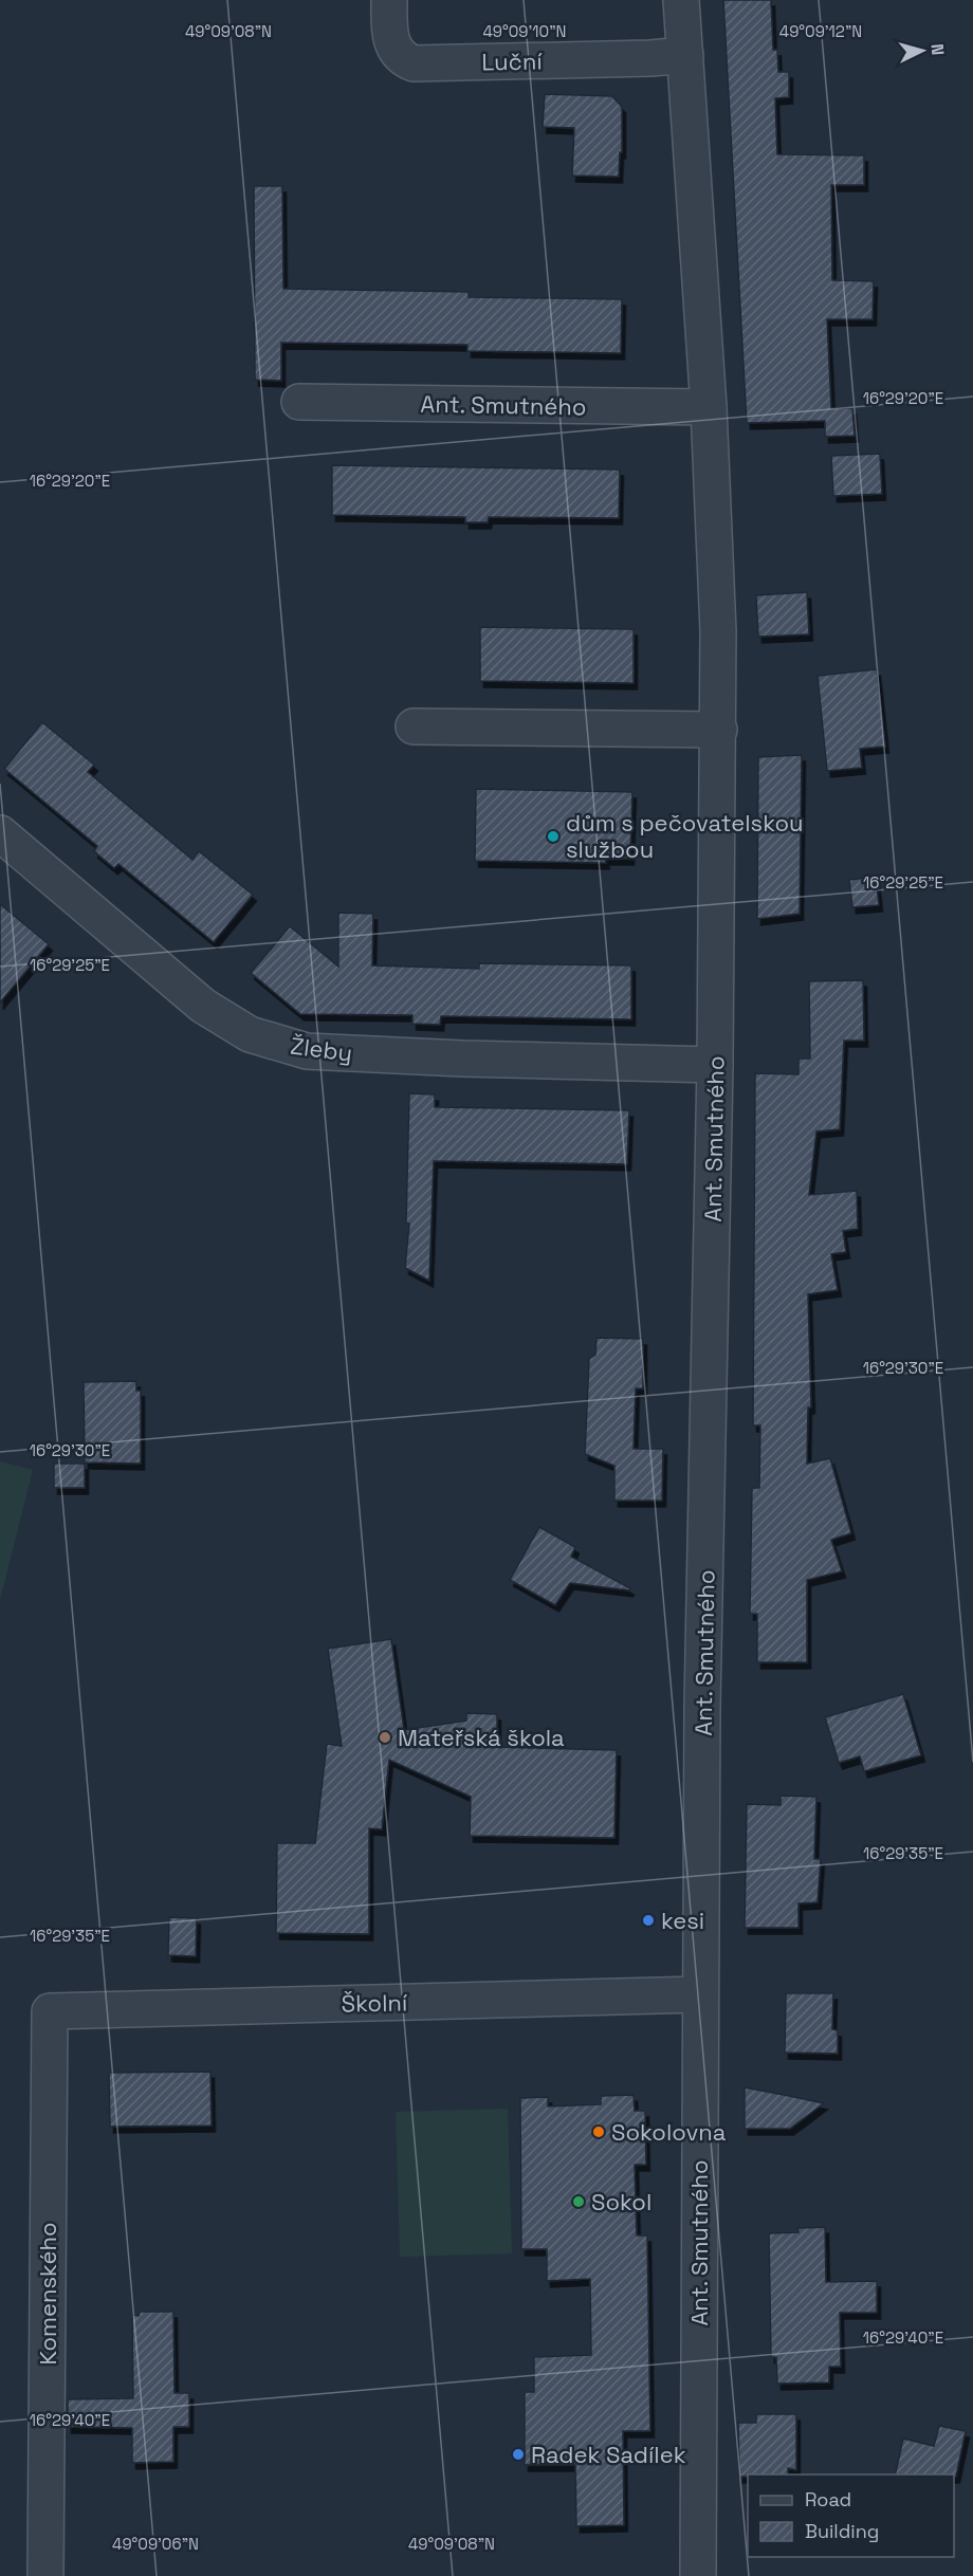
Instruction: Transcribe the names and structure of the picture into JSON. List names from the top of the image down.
{
  "streets": {
    "street": [
      "Luční",
      "Ant. Smutného",
      "Žleby",
      "Školní",
      "Komenského"
    ]
  },
  "crossings": [
    ["Luční", "Ant. Smutného"],
    ["Ant. Smutného", "Žleby"],
    ["Ant. Smutného", "Školní"],
    ["Školní", "Komenského"]
  ],
  "places": [
    "dům s pečovatelskou službou",
    "Mateřská škola",
    "kesi",
    "Sokolovna",
    "Sokol",
    "Radek Sadílek"
  ],
  "legend": ["Road", "Building"],
  "north": "right",
  "coordinates": [
    "49°09'08\"N",
    "49°09'10\"N",
    "49°09'12\"N",
    "16°29'20\"E",
    "16°29'25\"E",
    "16°29'30\"E",
    "16°29'35\"E",
    "16°29'40\"E",
    "49°09'06\"N"
  ]
}
